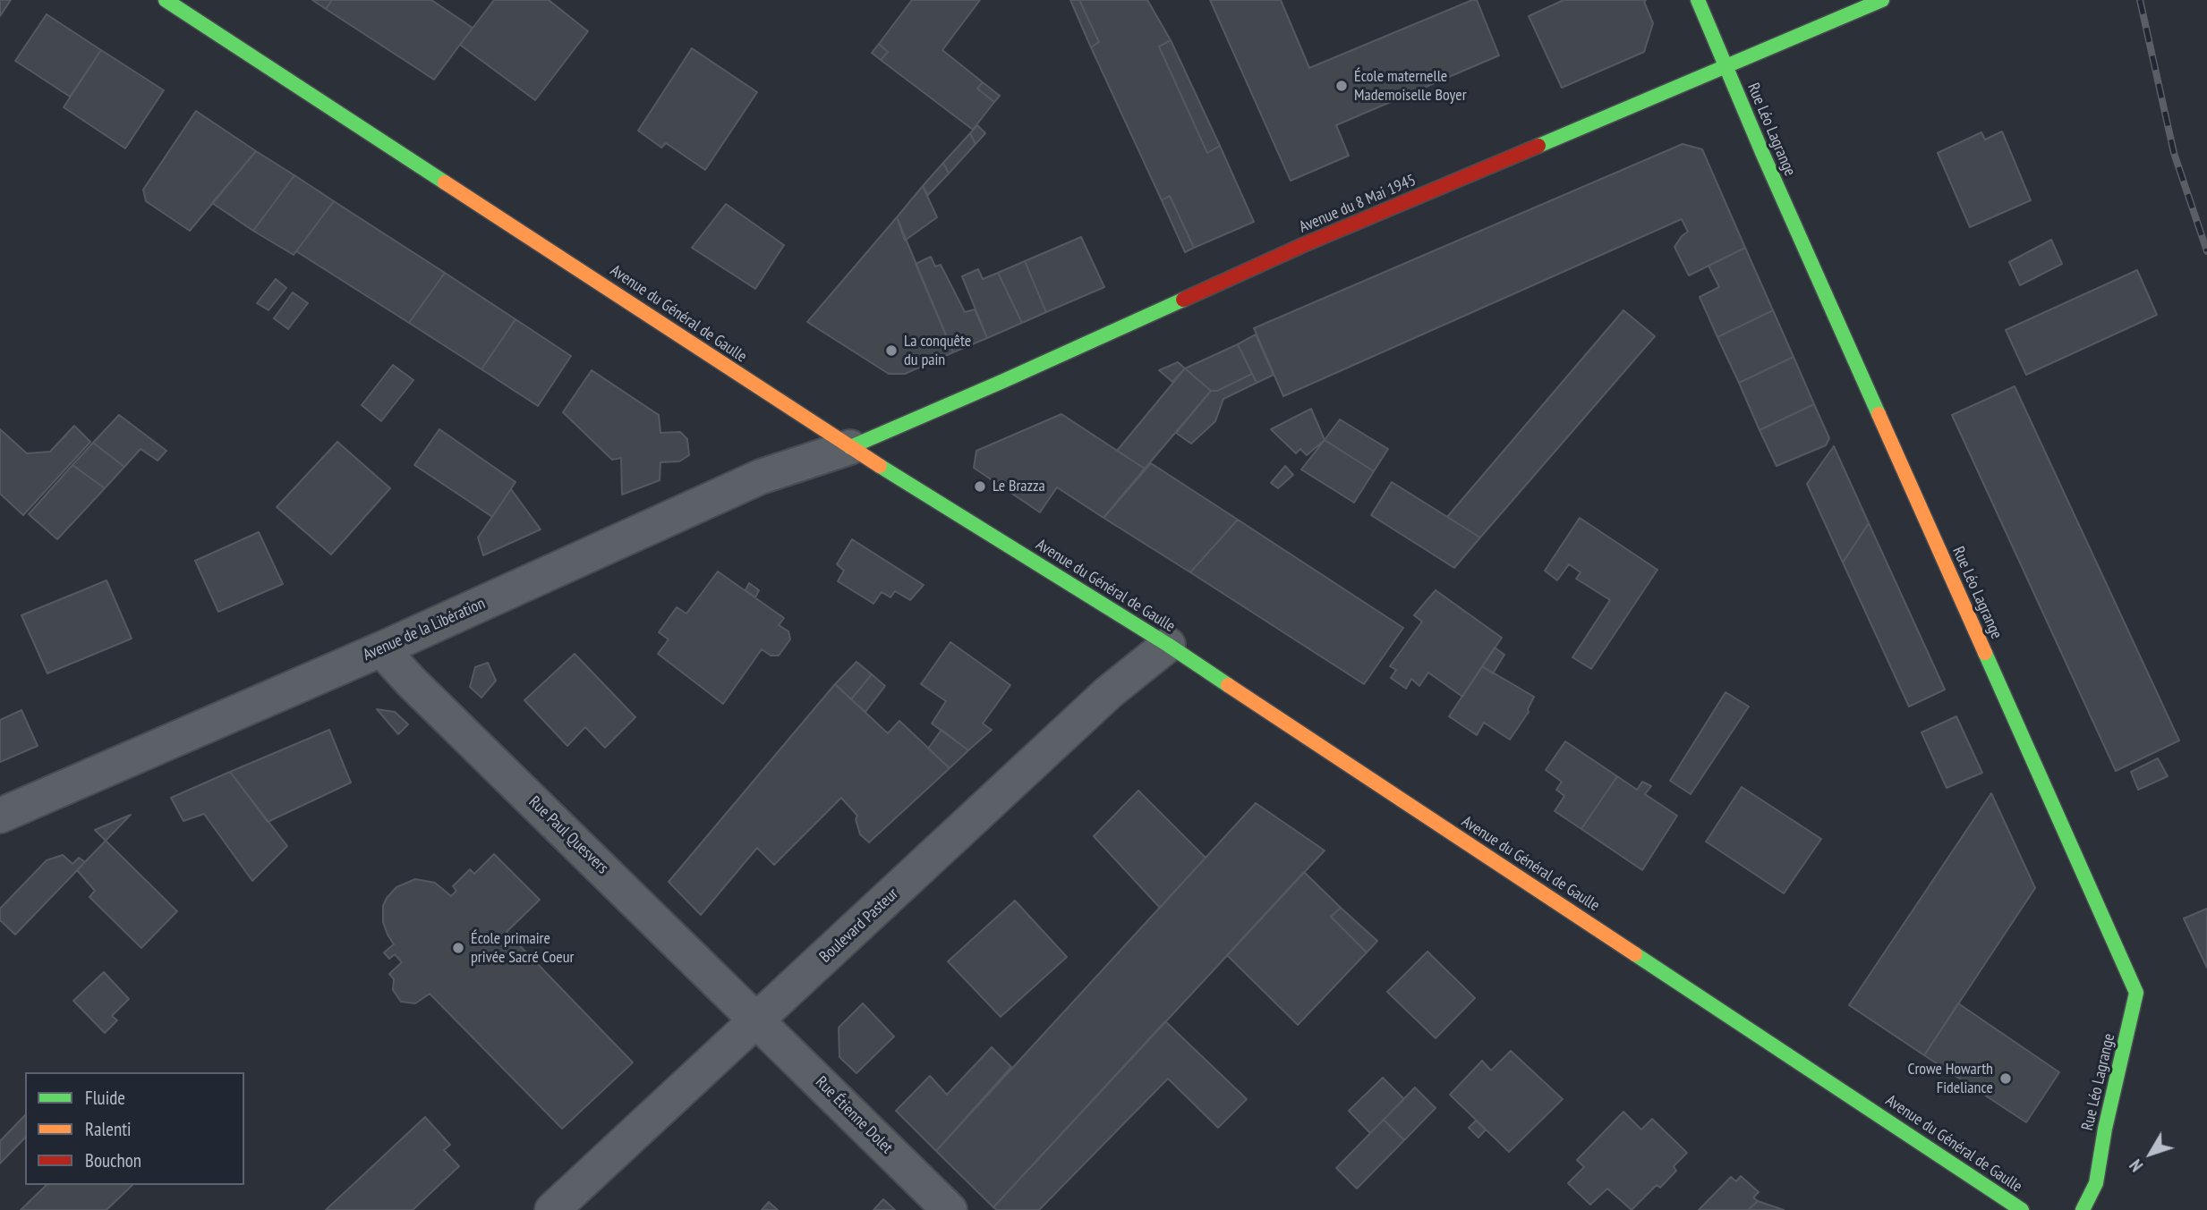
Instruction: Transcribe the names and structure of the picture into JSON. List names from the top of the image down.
{
  "streets": {
    "main road": ["Rue Léo Lagrange", "Avenue du 8 Mai 1945", "Avenue du Général de Gaulle"],
    "street": [
      "Avenue de la Libération",
      "Rue Paul Quesvers",
      "Boulevard Pasteur",
      "Rue Étienne Dolet"
    ]
  },
  "crossings": [
    ["Rue Léo Lagrange", "Avenue du 8 Mai 1945"],
    ["Avenue du 8 Mai 1945", "Avenue du Général de Gaulle"],
    ["Avenue du 8 Mai 1945", "Avenue de la Libération"],
    ["Avenue du Général de Gaulle", "Avenue de la Libération"],
    ["Avenue du Général de Gaulle", "Boulevard Pasteur"],
    ["Avenue de la Libération", "Rue Paul Quesvers"],
    ["Rue Paul Quesvers", "Boulevard Pasteur"],
    ["Rue Paul Quesvers", "Rue Étienne Dolet"],
    ["Boulevard Pasteur", "Rue Étienne Dolet"]
  ],
  "places": [
    "École maternelle Mademoiselle Boyer",
    "La conquête du pain",
    "Le Brazza",
    "École primaire privée Sacré Coeur",
    "Crowe Howarth Fideliance"
  ],
  "legend": ["Fluide", "Ralenti", "Bouchon"],
  "north": "bottom left"
}
